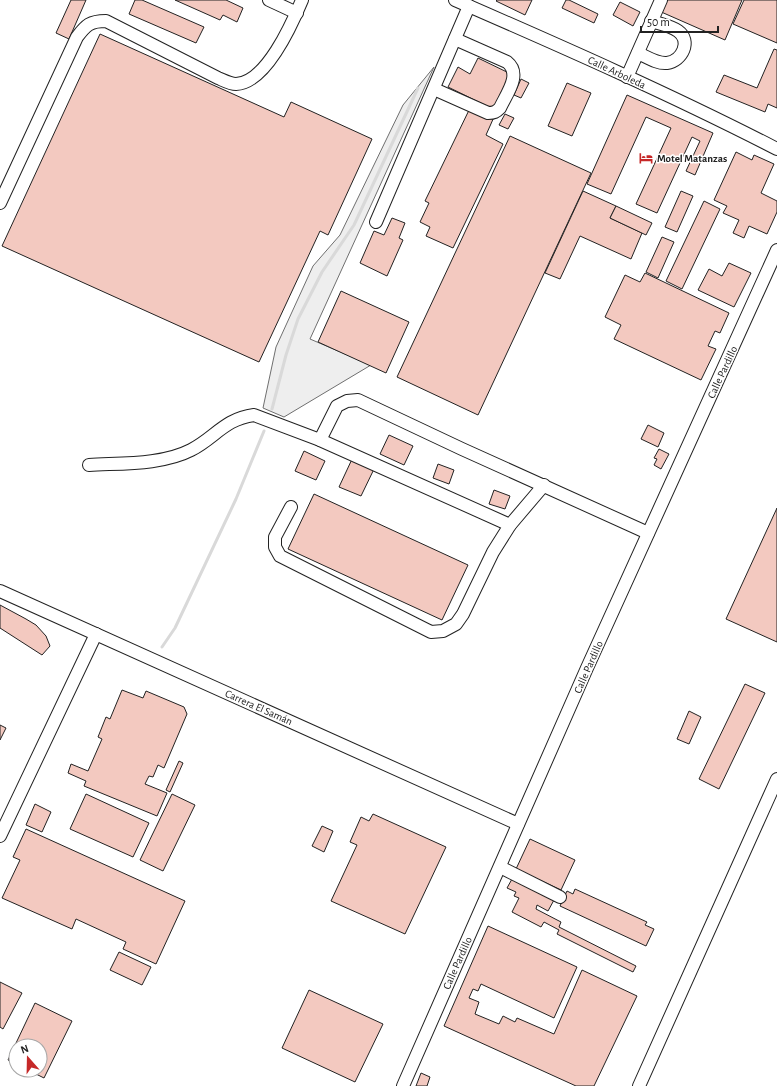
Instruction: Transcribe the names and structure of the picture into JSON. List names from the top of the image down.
{
  "streets": {
    "street": ["Calle Arboleda", "Calle Pardillo", "Carrera El Samán"]
  },
  "crossings": [
    ["Calle Pardillo", "Carrera El Samán"]
  ],
  "places": {
    "hotel": ["Motel Matanzas"]
  },
  "scale_bar": "50 m",
  "north": "top"
}
